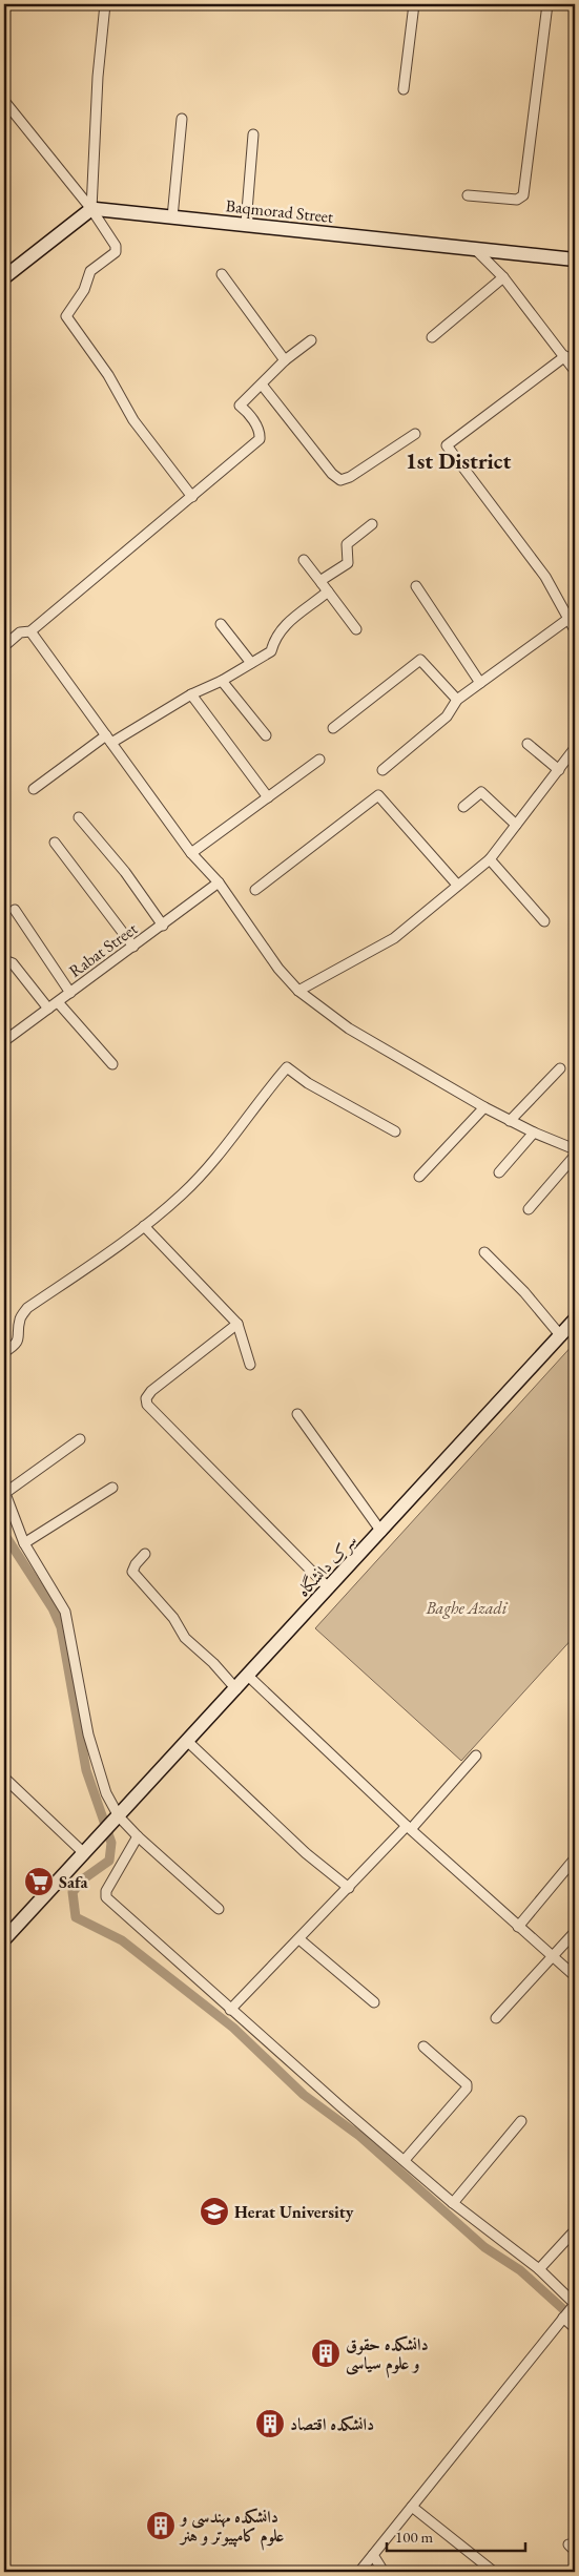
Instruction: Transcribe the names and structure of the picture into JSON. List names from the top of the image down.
{
  "streets": {
    "street": ["Baqmorad Street", "Rabat Street", "سرک دانشگاه"]
  },
  "districts": ["1st District"],
  "parks": ["Baghe Azadi"],
  "places": {
    "supermarket": ["Safa"],
    "school or university": ["Herat University"],
    "building": ["دانشکده حقوق و علوم سیاسی", "دانشکده اقتصاد", "دانشکده مهندسی و علوم کامپیوتر و هنر"]
  },
  "scale_bar": "100 m"
}
